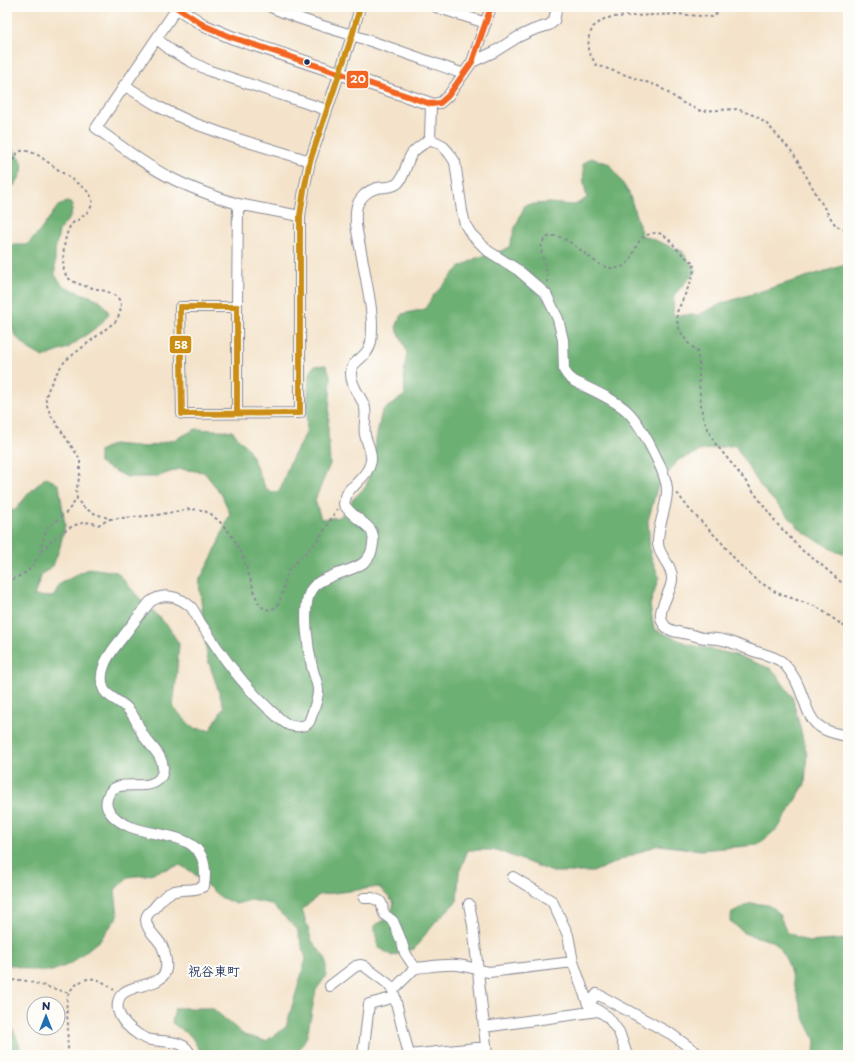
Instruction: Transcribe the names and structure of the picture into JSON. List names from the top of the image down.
{
  "districts": ["祝谷東町"],
  "lines": ["transit line 20", "transit line 58"],
  "north": "top"
}
